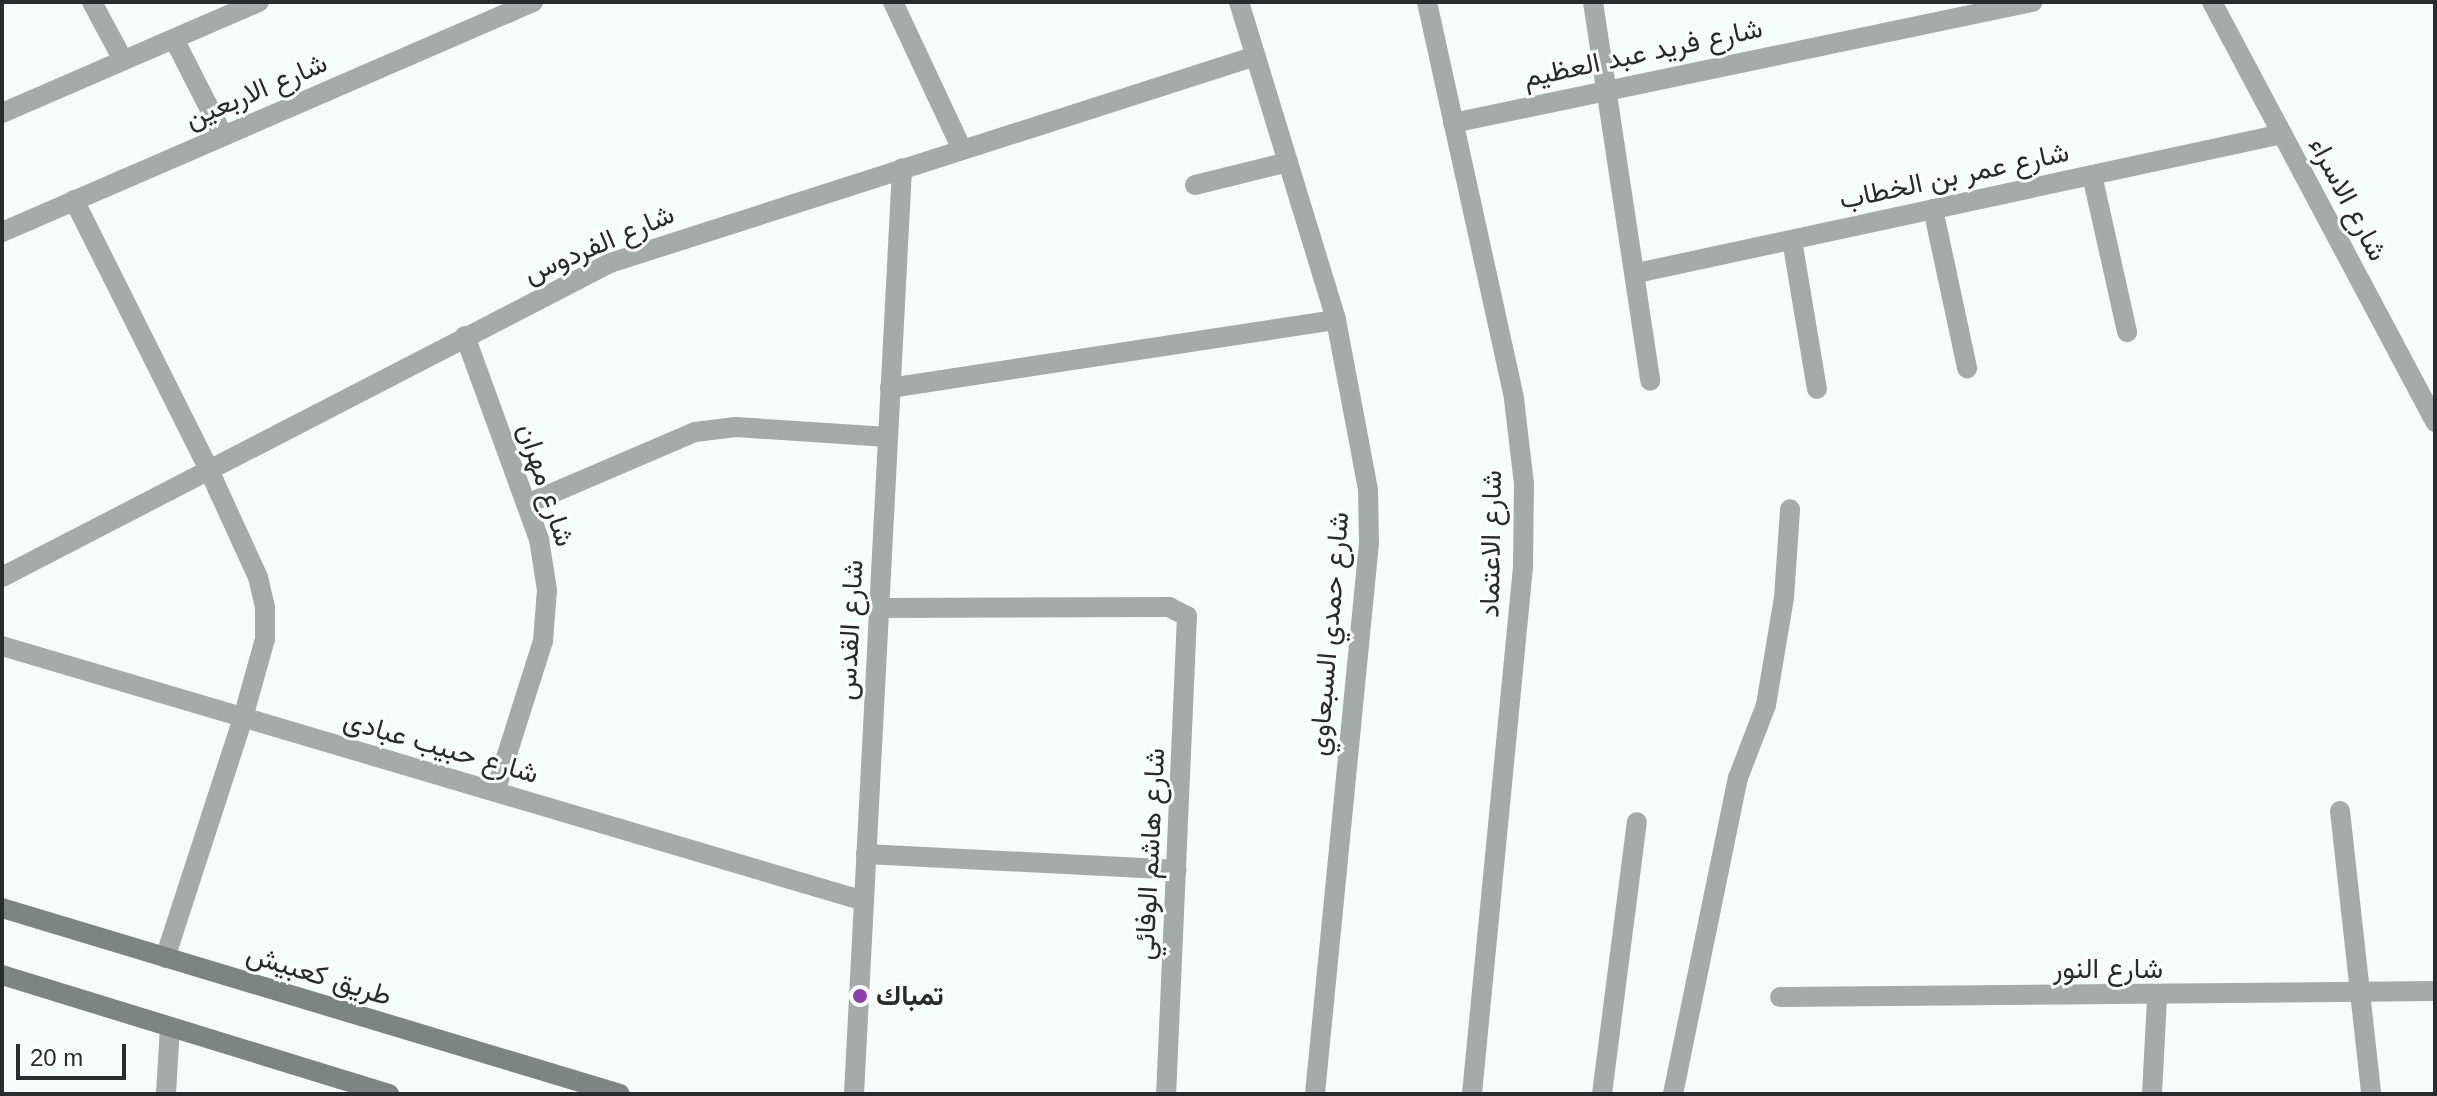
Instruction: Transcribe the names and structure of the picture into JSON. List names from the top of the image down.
{
  "streets": {
    "street": [
      "شارع فريد عبد العظيم",
      "شارع الاربعين",
      "شارع عمر بن الخطاب",
      "شارع الاسراء",
      "شارع الفردوس",
      "شارع مهران",
      "شارع الاعتماد",
      "شارع القدس",
      "شارع حمدي السبعاوي",
      "شارع حبيب عبادى",
      "شارع هاشم الوفائي",
      "شارع النور",
      "طريق كعبيش"
    ]
  },
  "crossings": [
    ["شارع فريد عبد العظيم", "شارع الاعتماد"],
    ["شارع عمر بن الخطاب", "شارع الاسراء"],
    ["شارع الفردوس", "شارع مهران"],
    ["شارع الفردوس", "شارع القدس"],
    ["شارع الفردوس", "شارع حمدي السبعاوي"],
    ["شارع مهران", "شارع حبيب عبادى"],
    ["شارع القدس", "شارع حبيب عبادى"],
    ["شارع القدس", "شارع هاشم الوفائي"]
  ],
  "places": ["تمباك"],
  "scale_bar": "20 m"
}
